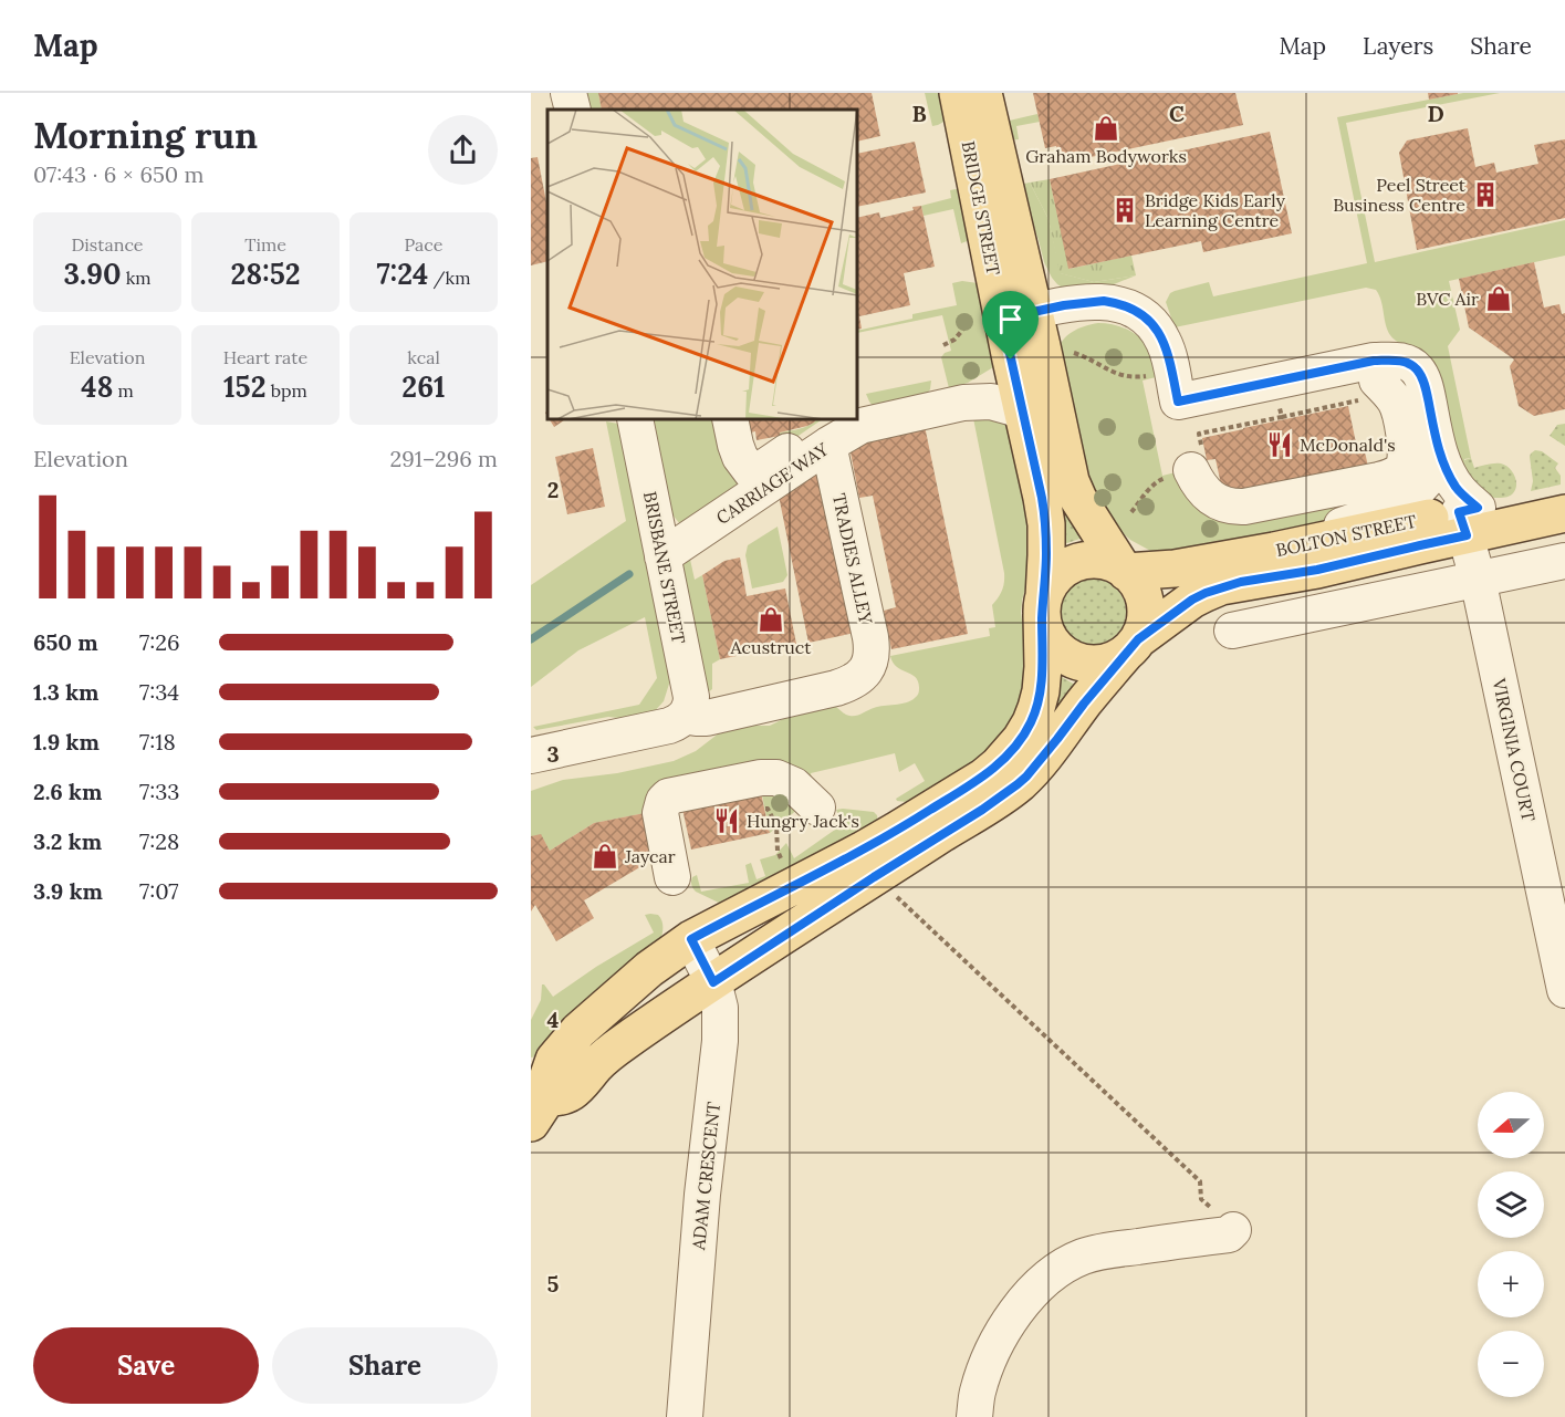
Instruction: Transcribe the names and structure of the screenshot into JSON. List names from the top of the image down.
{
  "streets": {
    "main road": ["BRIDGE STREET", "BOLTON STREET"],
    "street": [
      "CARRIAGE WAY",
      "TRADIES ALLEY",
      "BRISBANE STREET",
      "VIRGINIA COURT",
      "ADAM CRESCENT"
    ]
  },
  "crossings": [
    ["BRIDGE STREET", "CARRIAGE WAY"],
    ["BRIDGE STREET", "BOLTON STREET"],
    ["BRIDGE STREET", "ADAM CRESCENT"],
    ["CARRIAGE WAY", "TRADIES ALLEY"],
    ["CARRIAGE WAY", "BRISBANE STREET"],
    ["BOLTON STREET", "VIRGINIA COURT"],
    ["TRADIES ALLEY", "BRISBANE STREET"]
  ],
  "places": {
    "shop": [
      "Graham Bodyworks",
      "BVC Air",
      "Acustruct",
      "Jaycar"
    ],
    "building": ["Peel Street Business Centre", "Bridge Kids Early Learning Centre"],
    "restaurant": ["McDonald's", "Hungry Jack's"]
  },
  "north": "left",
  "page": {
    "header": "Map",
    "nav": ["Map", "Layers", "Share"],
    "heading": ["Morning run", "07:43 · 6 × 650 m"],
    "stats": [
      ["Distance", "3.90 km"],
      ["Time", "28:52"],
      ["Pace", "7:24 /km"],
      ["Elevation", "48 m"],
      ["Heart rate", "152 bpm"],
      ["kcal", "261"]
    ],
    "chart": ["Elevation", "291–296 m"],
    "list": [
      {
        "name": "650 m",
        "note": "7:26"
      },
      {
        "name": "1.3 km",
        "note": "7:34"
      },
      {
        "name": "1.9 km",
        "note": "7:18"
      },
      {
        "name": "2.6 km",
        "note": "7:33"
      },
      {
        "name": "3.2 km",
        "note": "7:28"
      },
      {
        "name": "3.9 km",
        "note": "7:07"
      }
    ],
    "map_buttons": ["+", "−"],
    "buttons": ["Save", "Share"]
  },
  "grid": {
    "columns": ["B", "C", "D"],
    "rows": [
      "2",
      "3",
      "4",
      "5"
    ]
  }
}
